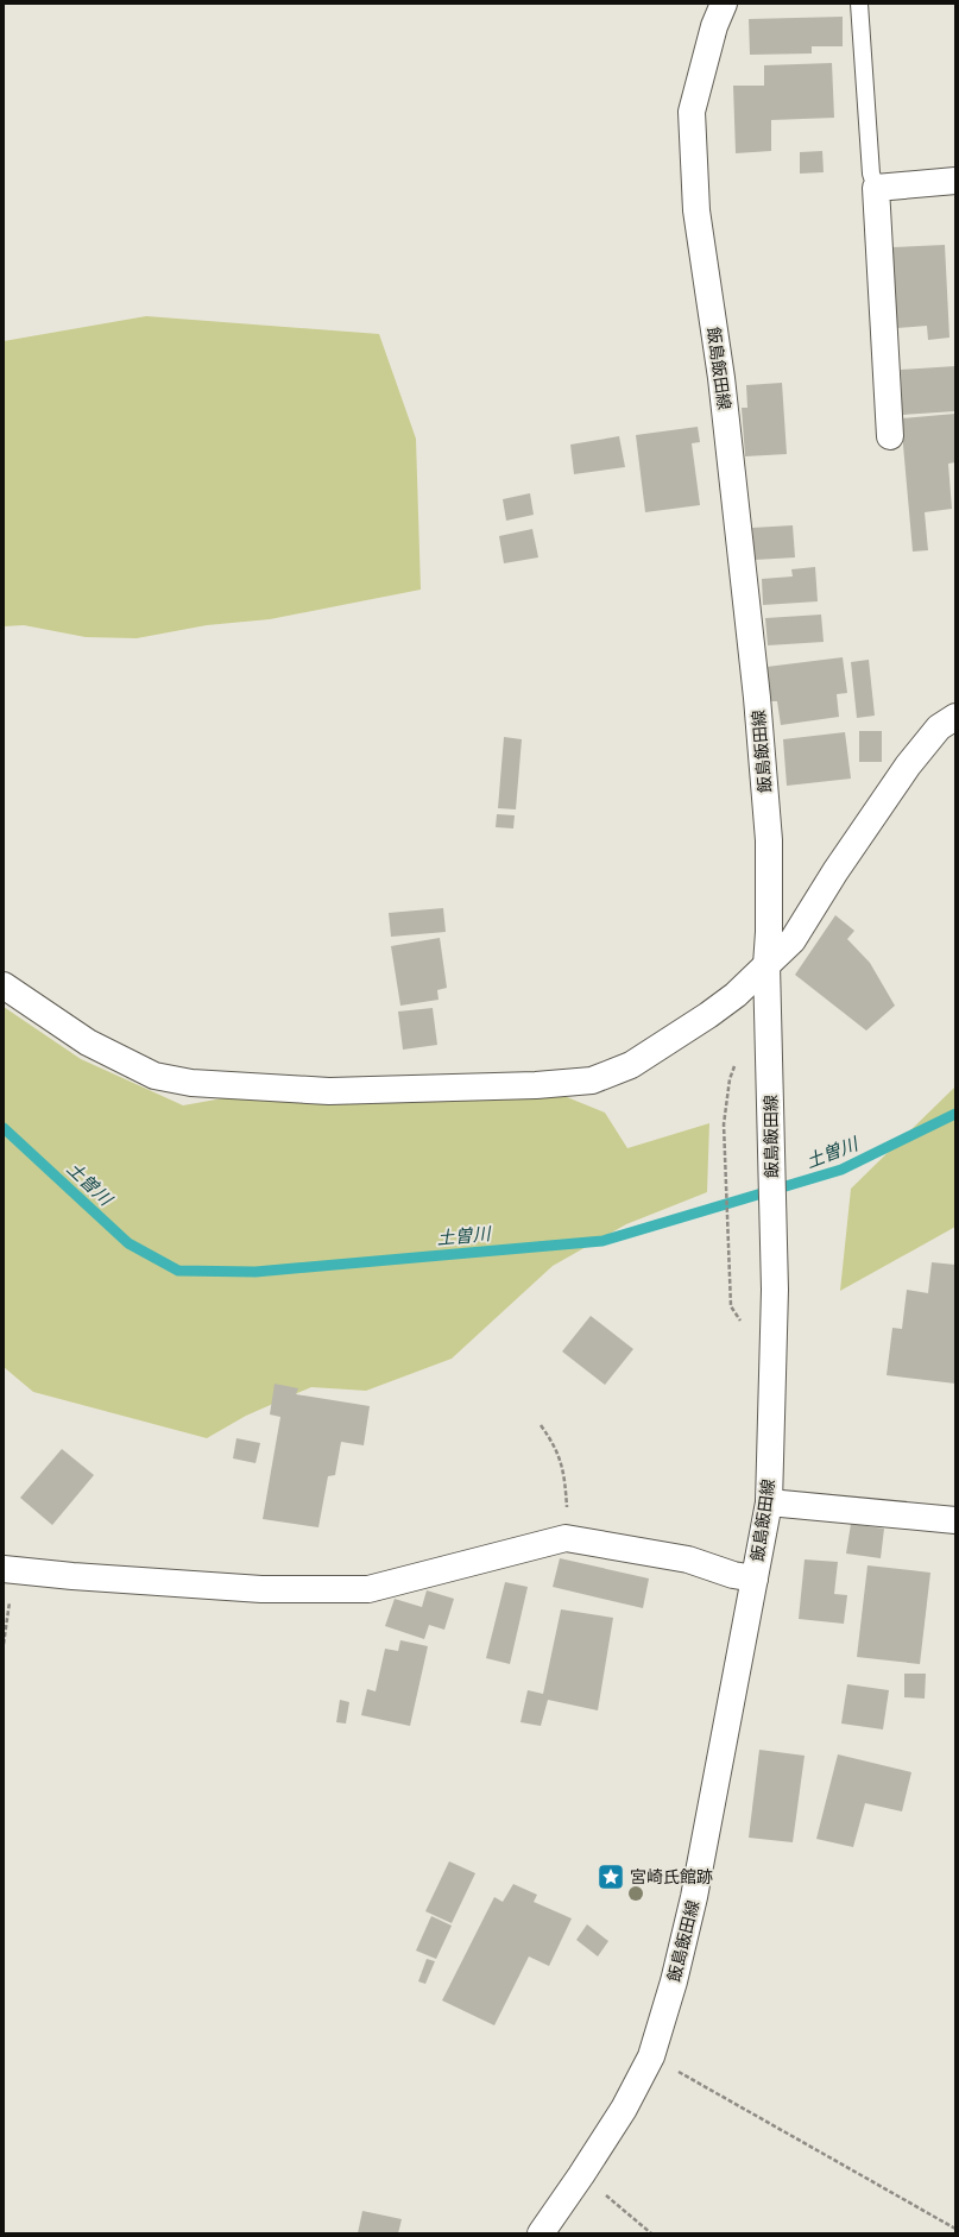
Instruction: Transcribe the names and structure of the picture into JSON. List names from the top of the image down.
{
  "streets": {
    "street": ["飯島飯田線"]
  },
  "water": ["土曽川"],
  "places": {
    "place": ["宮崎氏館跡"]
  }
}
